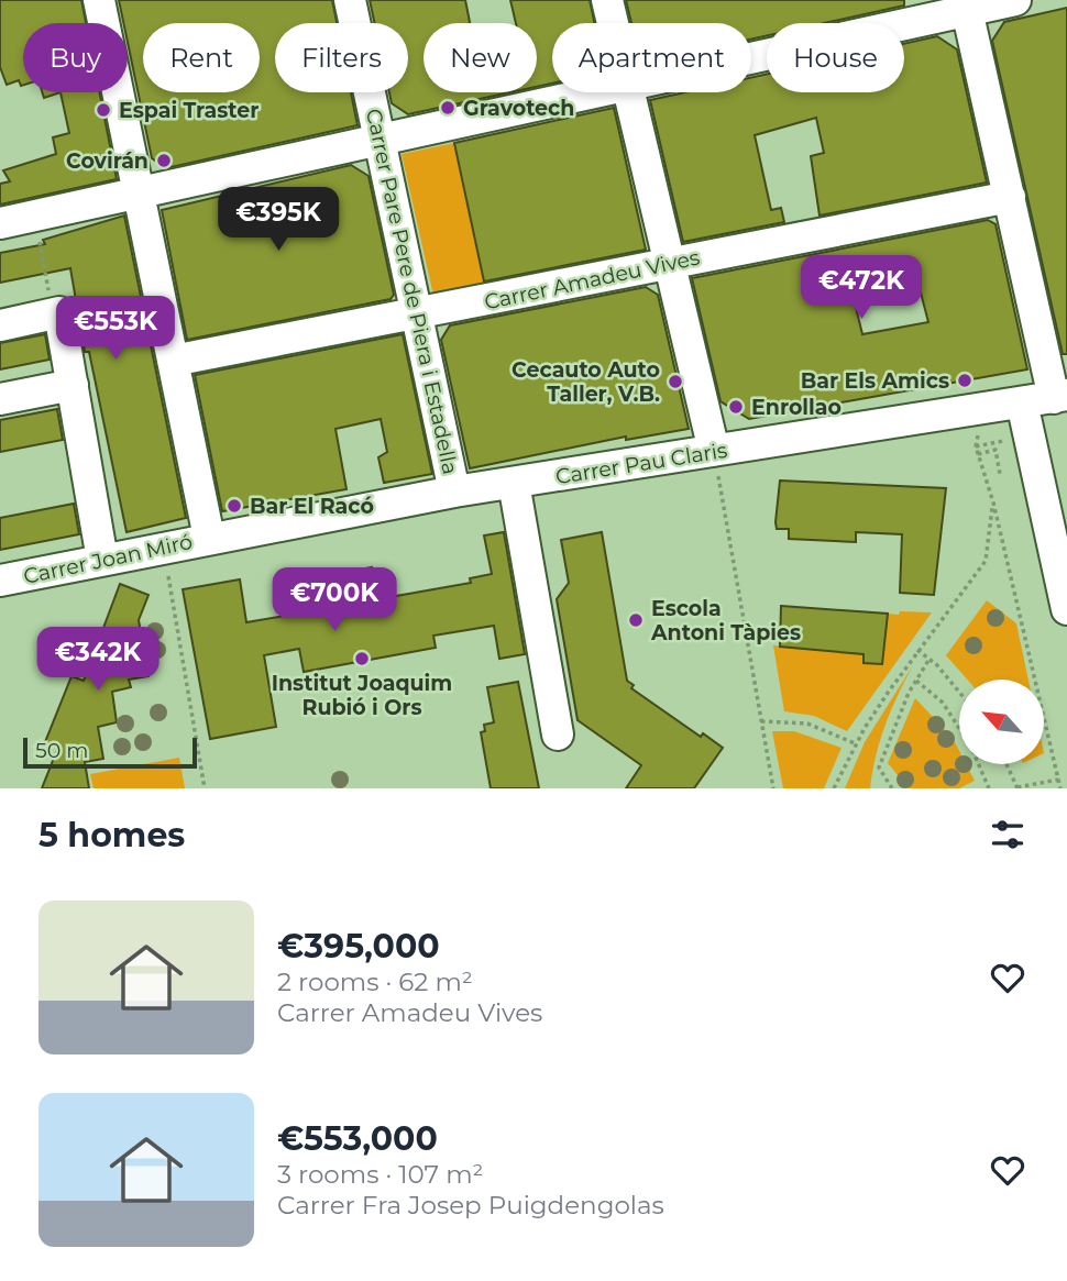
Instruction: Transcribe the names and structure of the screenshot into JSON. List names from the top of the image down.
{
  "streets": {
    "street": [
      "Carrer Amadeu Vives",
      "Carrer Pare Pere de Piera i Estadella",
      "Carrer Pau Claris",
      "Carrer Joan Miró"
    ]
  },
  "crossings": [
    ["Carrer Amadeu Vives", "Carrer Pare Pere de Piera i Estadella"],
    ["Carrer Pare Pere de Piera i Estadella", "Carrer Pau Claris"],
    ["Carrer Pau Claris", "Carrer Joan Miró"]
  ],
  "places": [
    "Gravotech",
    "Espai Traster",
    "Covirán",
    "Bar Els Amics",
    "Cecauto Auto Taller, V.B.",
    "Enrollao",
    "Bar El Racó",
    "Escola Antoni Tàpies",
    "Institut Joaquim Rubió i Ors"
  ],
  "scale_bar": "50 m",
  "north": "top left",
  "page": {
    "chip": [
      "Buy",
      "Rent",
      "Filters",
      "New",
      "Apartment",
      "House"
    ],
    "price": [
      "€395K",
      "€472K",
      "€553K",
      "€700K",
      "€342K"
    ],
    "scale": "50 m",
    "heading": "5 homes",
    "list": [
      {
        "name": "€395,000",
        "note": "2 rooms · 62 m² · Carrer Amadeu Vives"
      },
      {
        "name": "€553,000",
        "note": "3 rooms · 107 m² · Carrer Fra Josep Puigdengolas"
      }
    ]
  }
}
